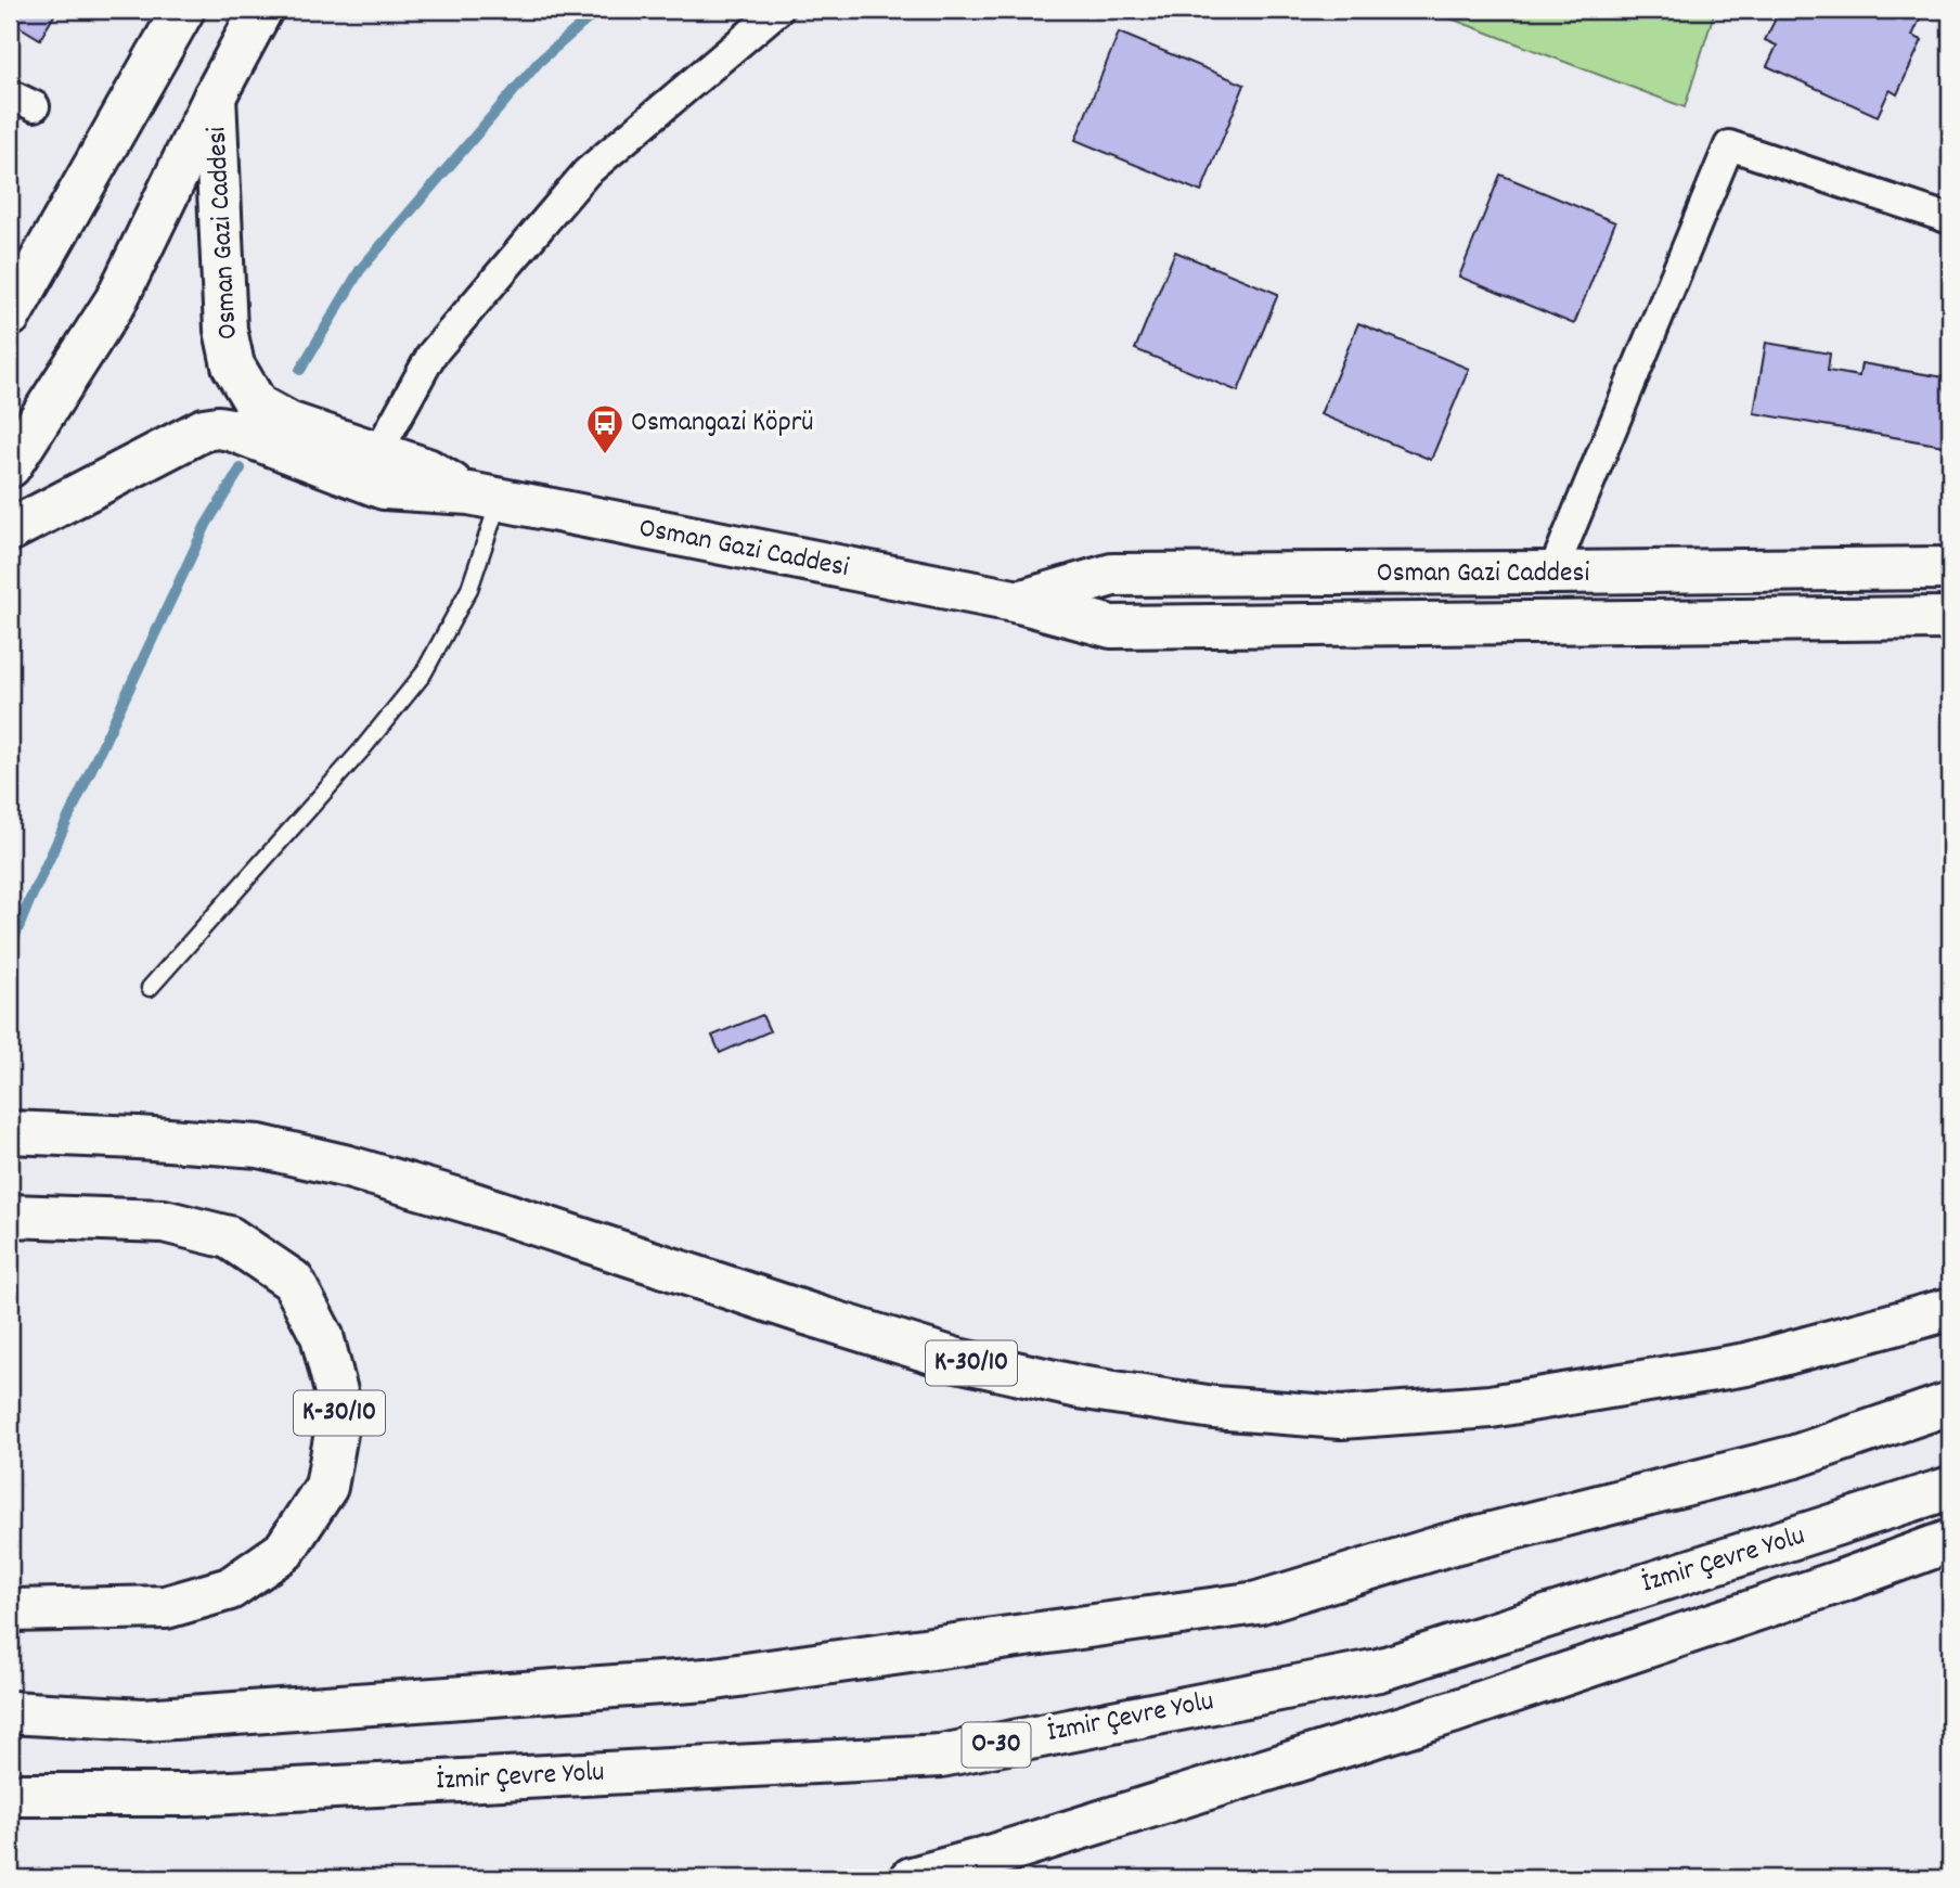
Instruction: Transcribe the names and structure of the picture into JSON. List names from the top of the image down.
{
  "streets": {
    "main road": [
      "Osman Gazi Caddesi",
      "K-30/10",
      "İzmir Çevre Yolu",
      "O-30"
    ]
  },
  "places": {
    "bus stop": ["Osmangazi Köprü"]
  }
}
